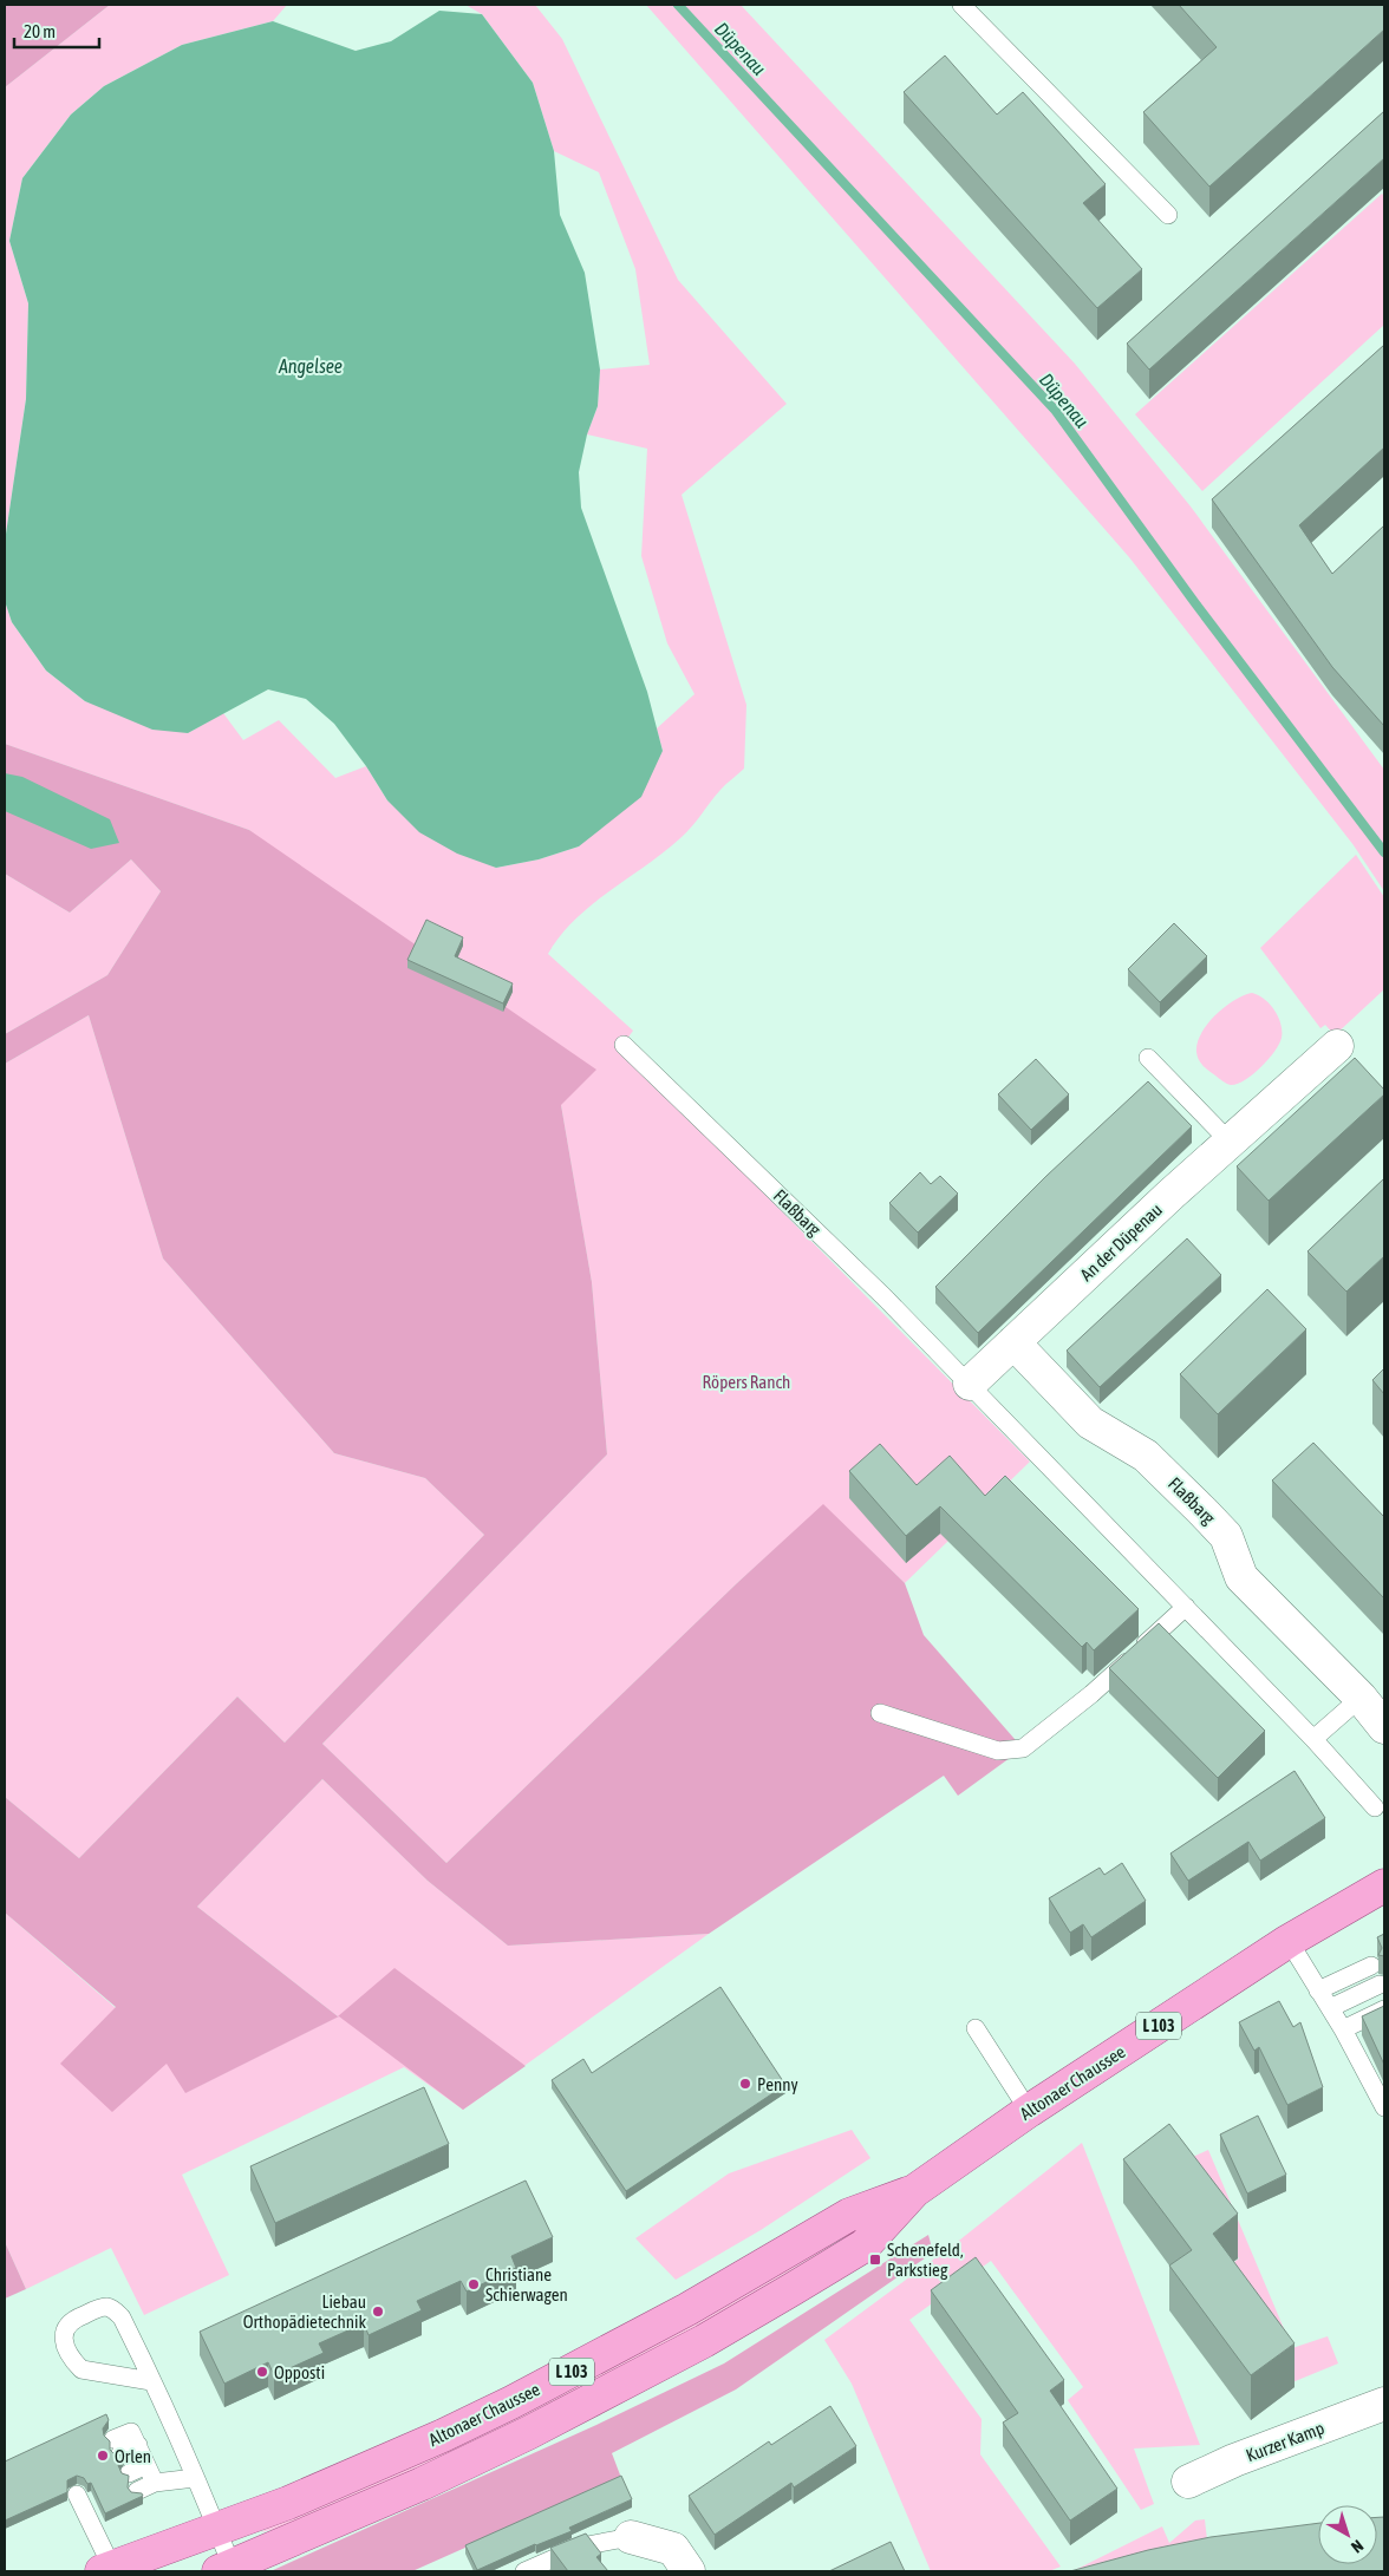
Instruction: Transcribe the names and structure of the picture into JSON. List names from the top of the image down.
{
  "streets": {
    "main road": ["L 103", "Altonaer Chaussee"],
    "street": ["Flaßbarg", "An der Düpenau", "Kurzer Kamp"]
  },
  "crossings": [
    ["Flaßbarg", "An der Düpenau"]
  ],
  "water": ["Düpenau", "Angelsee"],
  "parks": ["Röpers Ranch"],
  "places": {
    "other": [
      "Penny",
      "Christiane Schierwagen",
      "Liebau Orthopädietechnik",
      "Opposti",
      "Orlen"
    ],
    "transit": ["Schenefeld, Parkstieg"]
  },
  "scale_bar": "20 m",
  "north": "bottom right"
}
